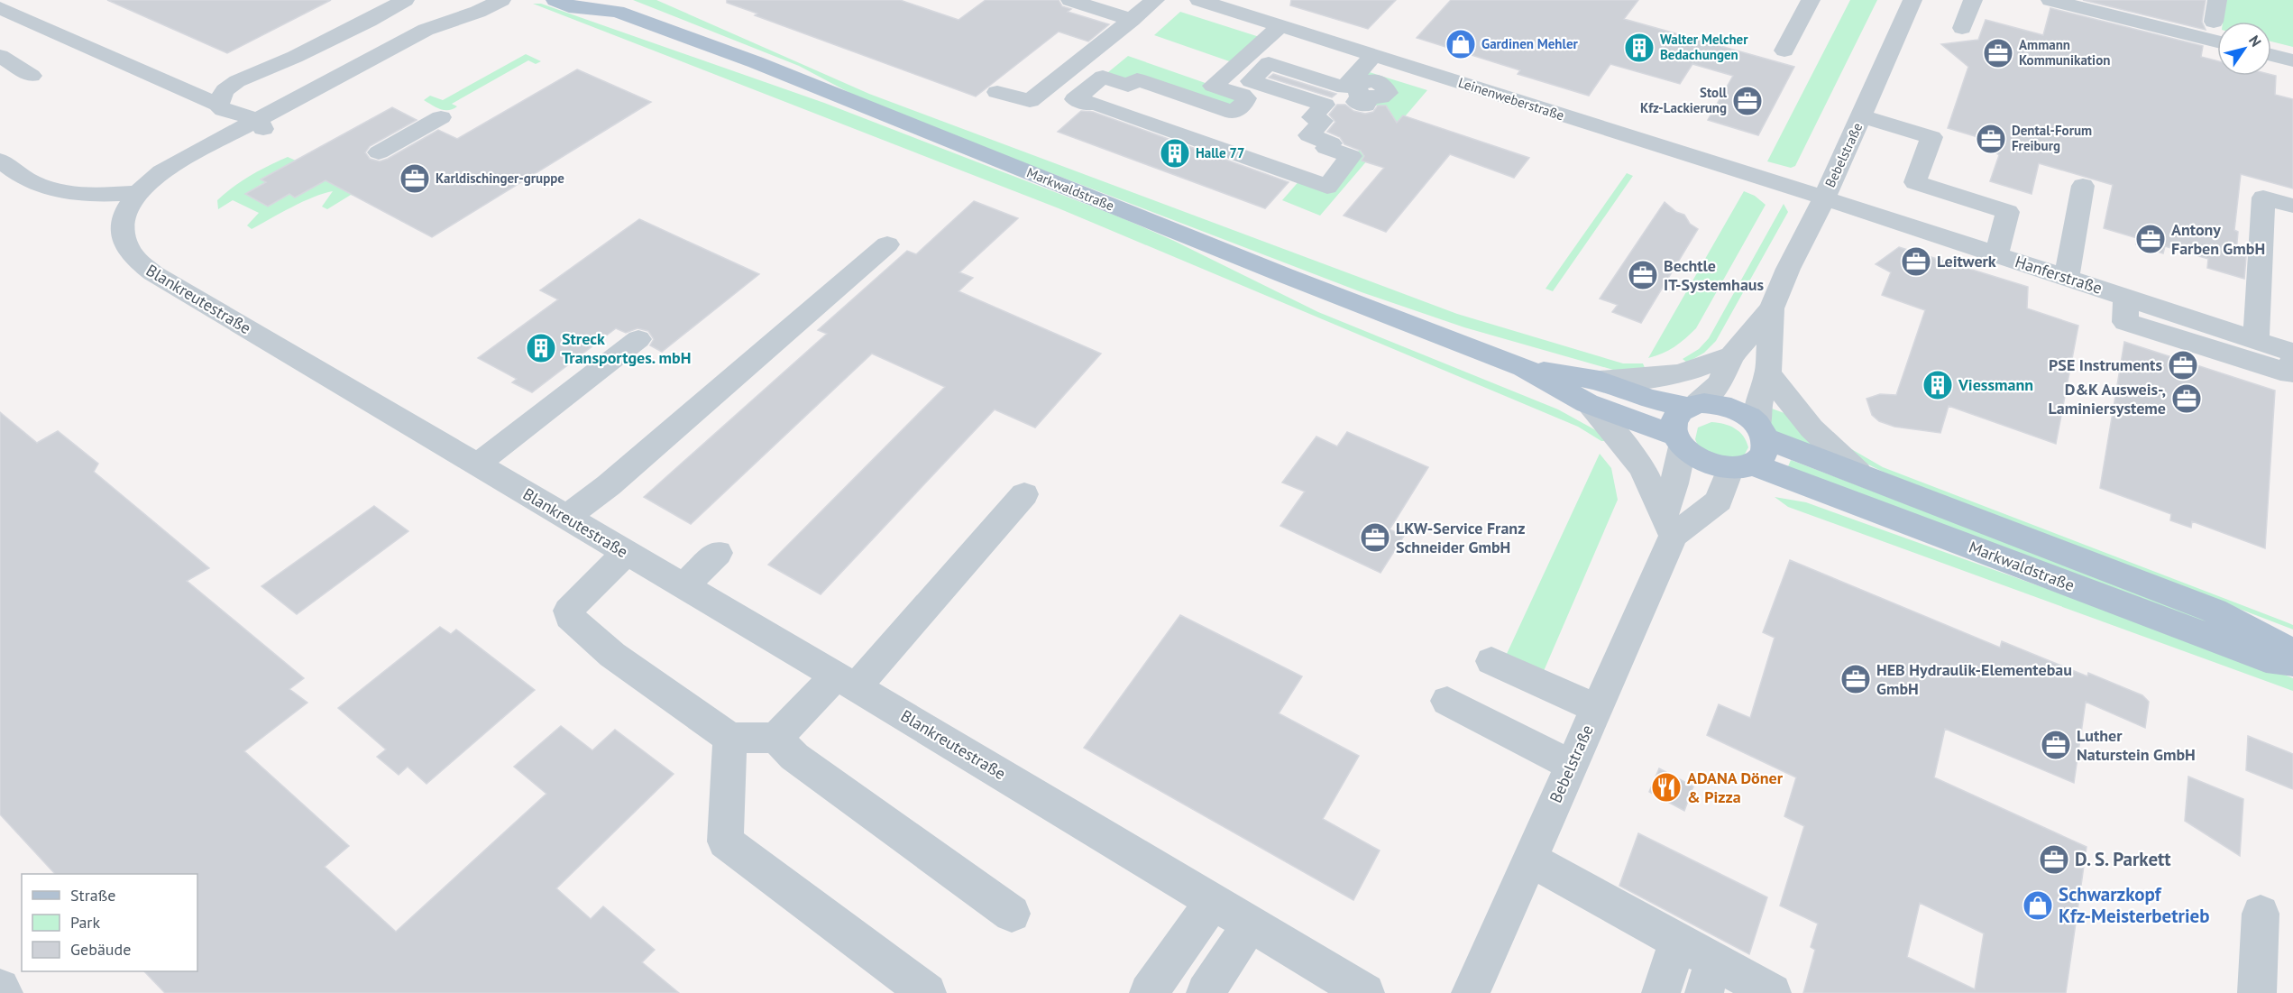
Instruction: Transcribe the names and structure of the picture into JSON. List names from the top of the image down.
{
  "streets": {
    "main road": ["Markwaldstraße"],
    "street": [
      "Leinenweberstraße",
      "Bebelstraße",
      "Hanferstraße",
      "Blankreutestraße"
    ]
  },
  "crossings": [
    ["Leinenweberstraße", "Bebelstraße"],
    ["Leinenweberstraße", "Hanferstraße"],
    ["Bebelstraße", "Markwaldstraße"],
    ["Bebelstraße", "Hanferstraße"]
  ],
  "places": {
    "shop": ["Gardinen Mehler", "Schwarzkopf Kfz-Meisterbetrieb"],
    "building": [
      "Walter Melcher Bedachungen",
      "Halle 77",
      "Streck Transportges. mbH",
      "Viessmann"
    ],
    "office": [
      "Ammann Kommunikation",
      "Stoll Kfz-Lackierung",
      "Dental-Forum Freiburg",
      "Karldischinger-gruppe",
      "Antony Farben GmbH",
      "Leitwerk",
      "Bechtle IT-Systemhaus",
      "PSE Instruments",
      "D&K Ausweis-, Laminiersysteme",
      "LKW-Service Franz Schneider GmbH",
      "HEB Hydraulik-Elementebau GmbH",
      "Luther Naturstein GmbH",
      "D. S. Parkett"
    ],
    "restaurant": ["ADANA Döner & Pizza"]
  },
  "legend": ["Straße", "Park", "Gebäude"],
  "north": "top right"
}
